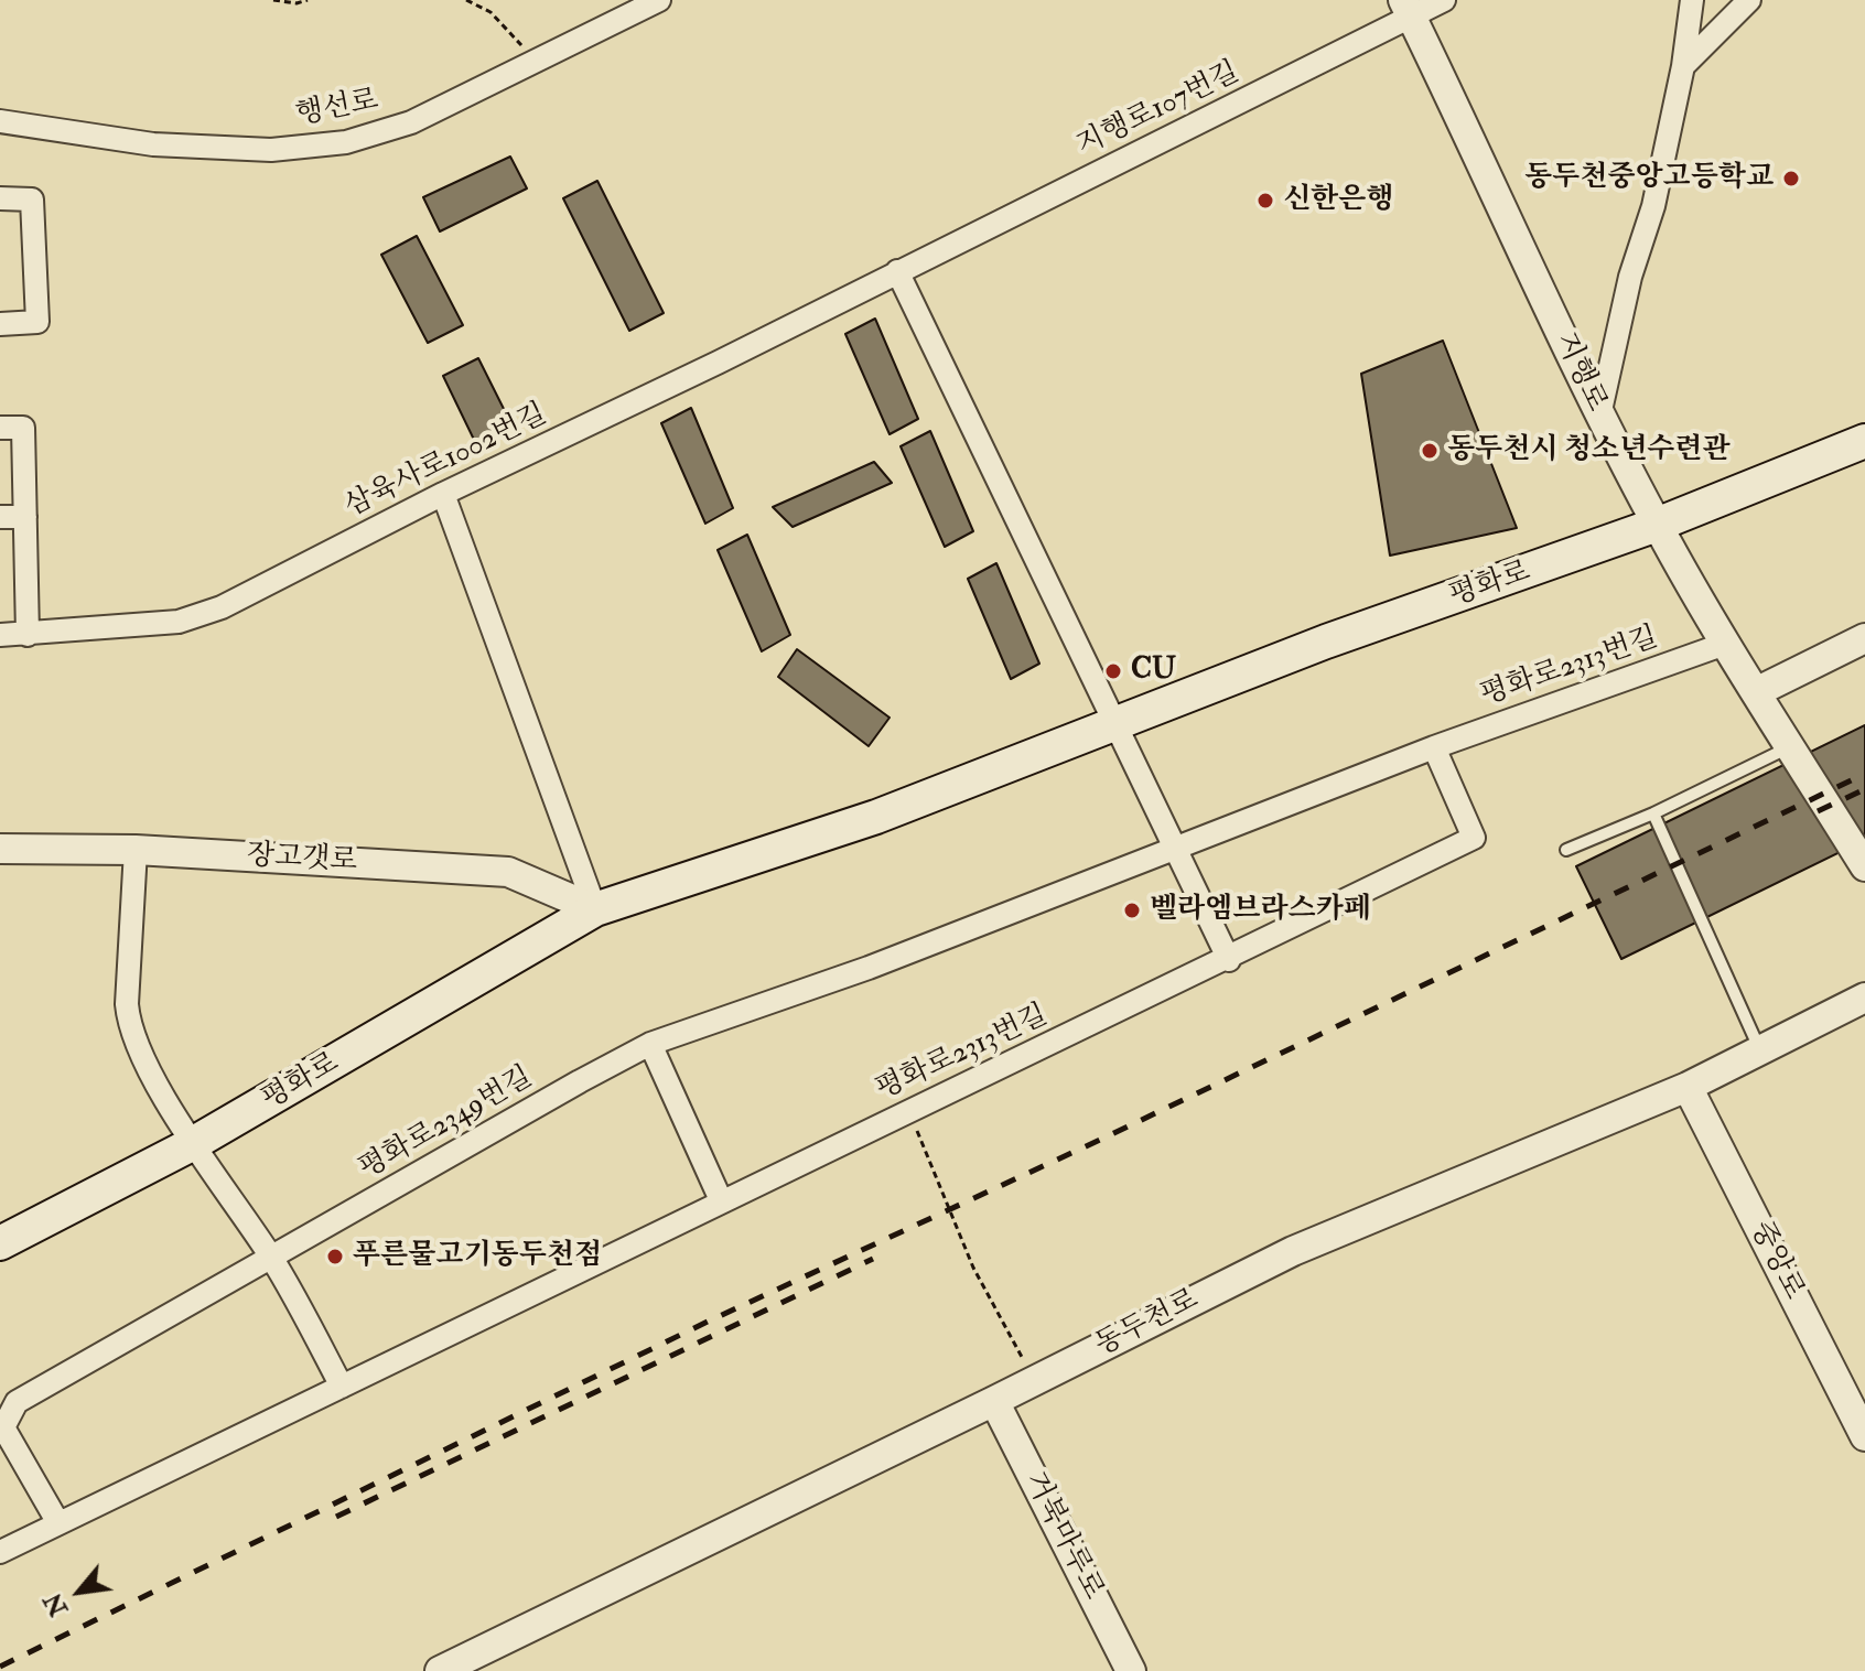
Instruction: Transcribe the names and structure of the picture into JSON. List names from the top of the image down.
{
  "streets": {
    "main road": ["평화로"],
    "street": [
      "행선로",
      "지행로107번길",
      "지행로",
      "삼육사로1002번길",
      "평화로2313번길",
      "장고갯로",
      "평화로2349번길",
      "중앙로",
      "동두천로",
      "거북마루로"
    ]
  },
  "crossings": [
    ["지행로107번길", "지행로"],
    ["지행로107번길", "삼육사로1002번길"],
    ["지행로", "평화로"],
    ["지행로", "평화로2313번길"],
    ["평화로", "장고갯로"],
    ["평화로2313번길", "평화로2349번길"],
    ["중앙로", "동두천로"],
    ["동두천로", "거북마루로"]
  ],
  "places": [
    "동두천중앙고등학교",
    "신한은행",
    "동두천시 청소년수련관",
    "CU",
    "벨라엠브라스카페",
    "푸른물고기동두천점"
  ],
  "north": "bottom left"
}
